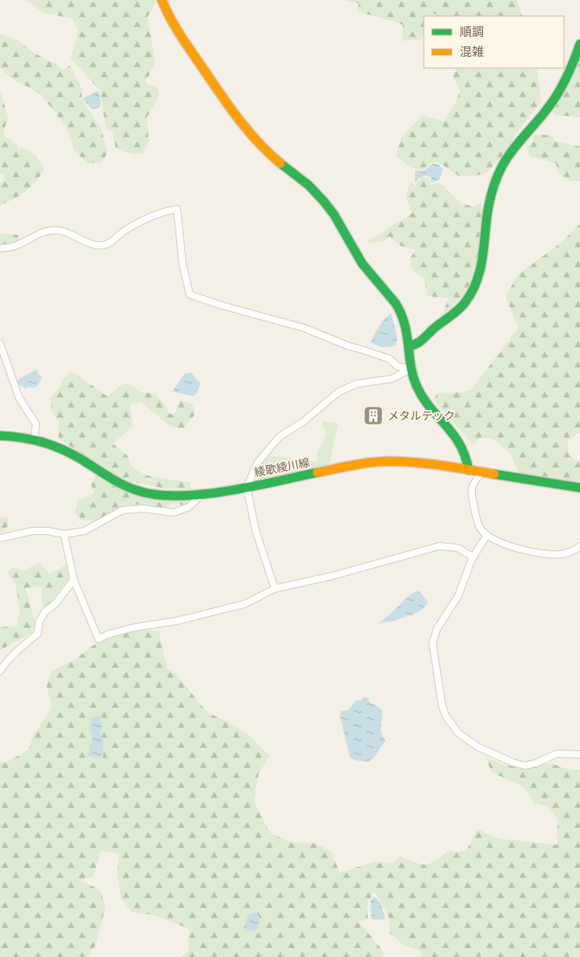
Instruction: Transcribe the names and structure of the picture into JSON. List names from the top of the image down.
{
  "streets": {
    "street": ["綾歌綾川線"]
  },
  "places": {
    "building": ["メタルテック"]
  },
  "legend": ["順調", "混雑"]
}
